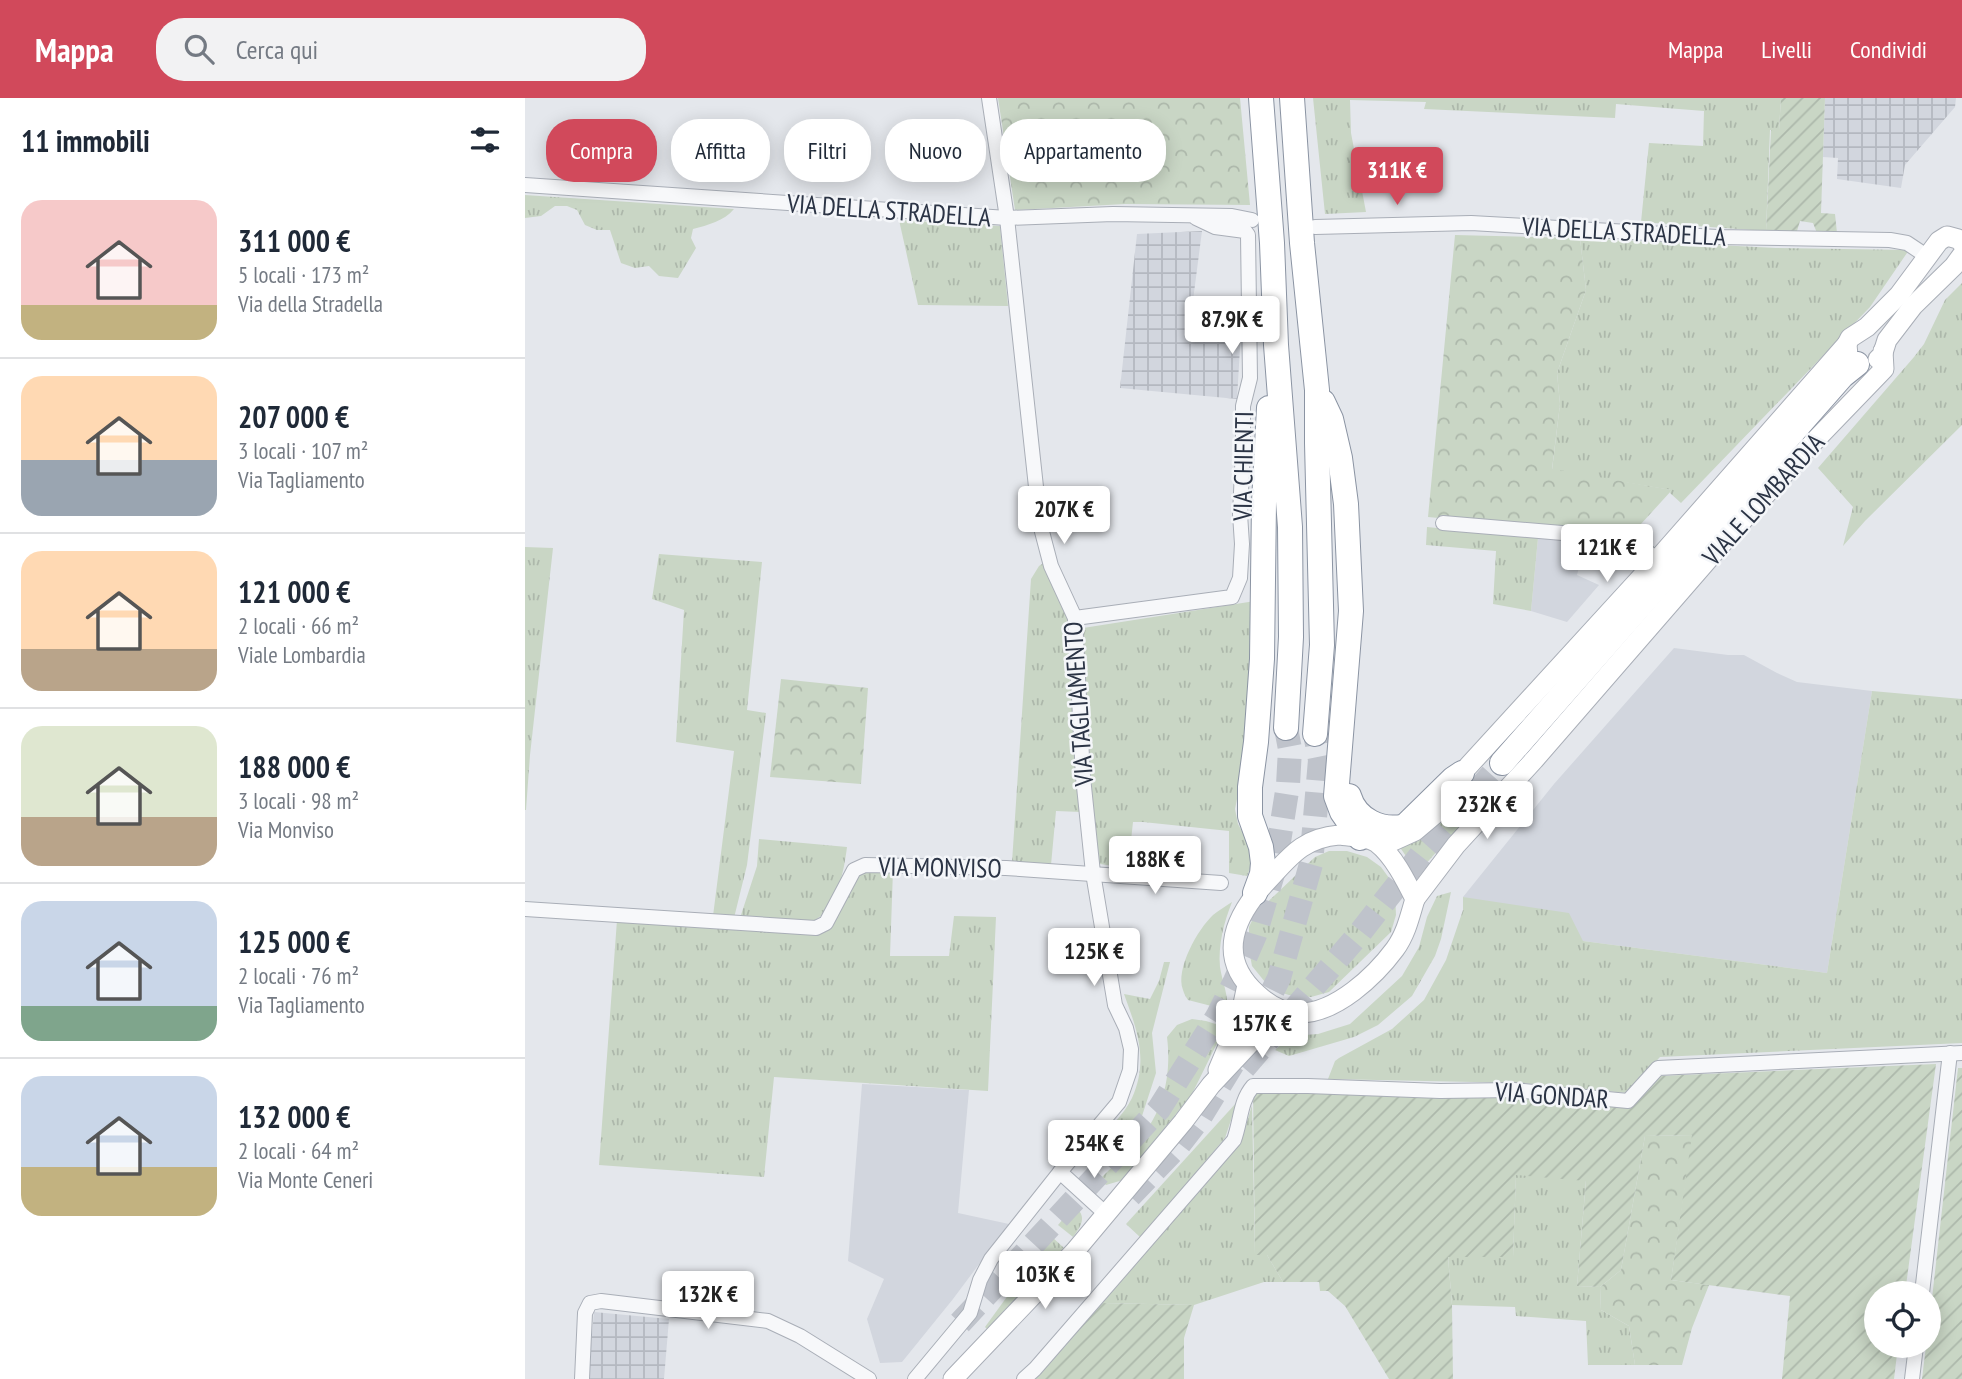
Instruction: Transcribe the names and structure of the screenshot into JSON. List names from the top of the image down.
{
  "streets": {
    "main road": ["VIALE LOMBARDIA"],
    "street": [
      "VIA DELLA STRADELLA",
      "VIA CHIENTI",
      "VIA TAGLIAMENTO",
      "VIA MONVISO",
      "VIA GONDAR"
    ]
  },
  "crossings": [
    ["VIA DELLA STRADELLA", "VIA CHIENTI"],
    ["VIA DELLA STRADELLA", "VIALE LOMBARDIA"],
    ["VIA DELLA STRADELLA", "VIA TAGLIAMENTO"],
    ["VIA CHIENTI", "VIA TAGLIAMENTO"],
    ["VIA TAGLIAMENTO", "VIA MONVISO"]
  ],
  "page": {
    "header": "Mappa",
    "search": "Cerca qui",
    "nav": ["Mappa", "Livelli", "Condividi"],
    "heading": "11 immobili",
    "chip": [
      "Compra",
      "Affitta",
      "Filtri",
      "Nuovo",
      "Appartamento"
    ],
    "price": [
      "311K €",
      "87.9K €",
      "207K €",
      "121K €",
      "232K €",
      "188K €",
      "125K €",
      "157K €",
      "254K €",
      "103K €",
      "132K €"
    ],
    "list": [
      {
        "name": "311 000 €",
        "note": "5 locali · 173 m² · Via della Stradella"
      },
      {
        "name": "207 000 €",
        "note": "3 locali · 107 m² · Via Tagliamento"
      },
      {
        "name": "121 000 €",
        "note": "2 locali · 66 m² · Viale Lombardia"
      },
      {
        "name": "188 000 €",
        "note": "3 locali · 98 m² · Via Monviso"
      },
      {
        "name": "125 000 €",
        "note": "2 locali · 76 m² · Via Tagliamento"
      },
      {
        "name": "132 000 €",
        "note": "2 locali · 64 m² · Via Monte Ceneri"
      }
    ]
  }
}
